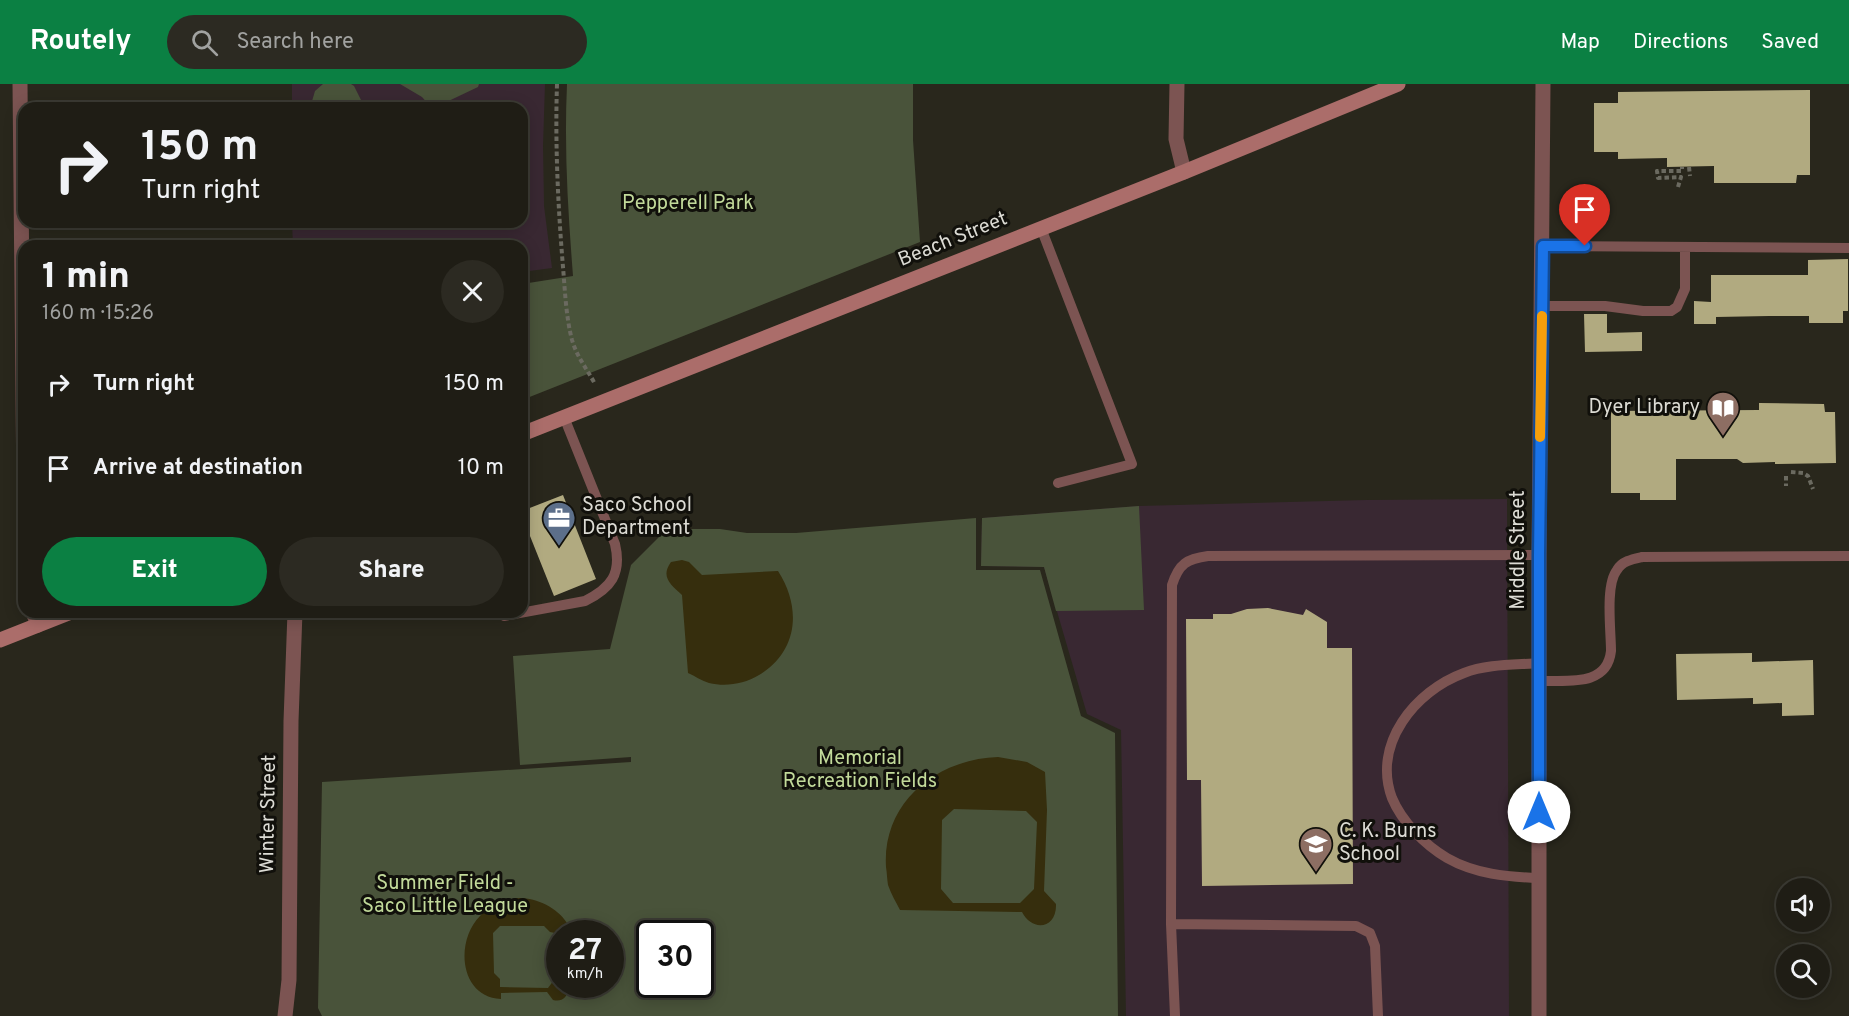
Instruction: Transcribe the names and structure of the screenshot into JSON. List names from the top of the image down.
{
  "streets": {
    "main road": ["Beach Street"],
    "street": ["Middle Street", "Winter Street"]
  },
  "parks": ["Pepperell Park", "Memorial Recreation Fields", "Summer Field - Saco Little League"],
  "places": {
    "library": ["Dyer Library"],
    "office": ["Saco School Department"],
    "school or university": ["C. K. Burns School"]
  },
  "page": {
    "header": "Routely",
    "search": "Search here",
    "nav": ["Map", "Directions", "Saved"],
    "turn": ["150 m", "Turn right"],
    "heading": ["1 min", "160 m · 15:26"],
    "list": [
      {
        "name": "Turn right",
        "value": "150 m"
      },
      {
        "name": "Arrive at destination",
        "value": "10 m"
      }
    ],
    "buttons": ["Exit", "Share"],
    "speed": "27 km/h",
    "limit": "30"
  }
}
